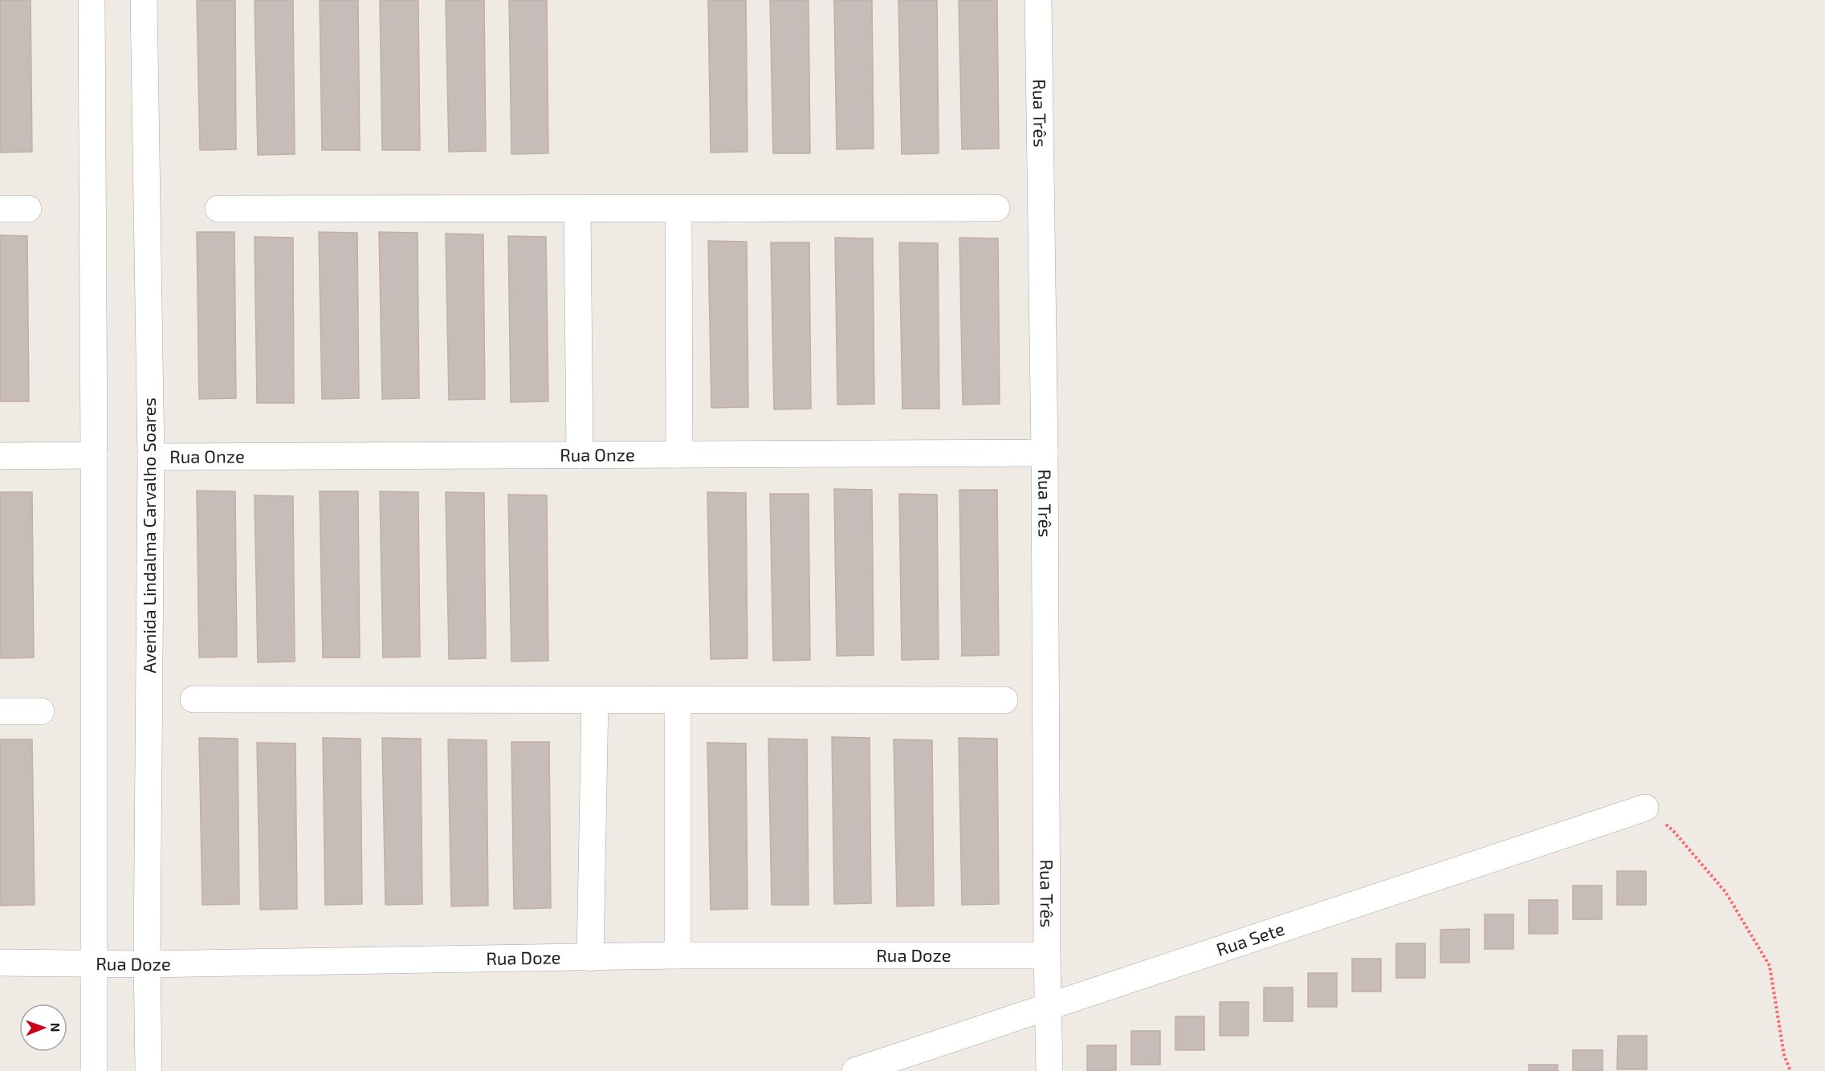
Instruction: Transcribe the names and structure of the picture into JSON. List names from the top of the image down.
{
  "streets": {
    "street": [
      "Rua Três",
      "Rua Onze",
      "Avenida Lindalma Carvalho Soares",
      "Rua Sete",
      "Rua Doze"
    ]
  },
  "crossings": [
    ["Rua Três", "Rua Onze"],
    ["Rua Três", "Rua Sete"],
    ["Rua Três", "Rua Doze"],
    ["Rua Onze", "Avenida Lindalma Carvalho Soares"],
    ["Avenida Lindalma Carvalho Soares", "Rua Doze"]
  ],
  "north": "right"
}
